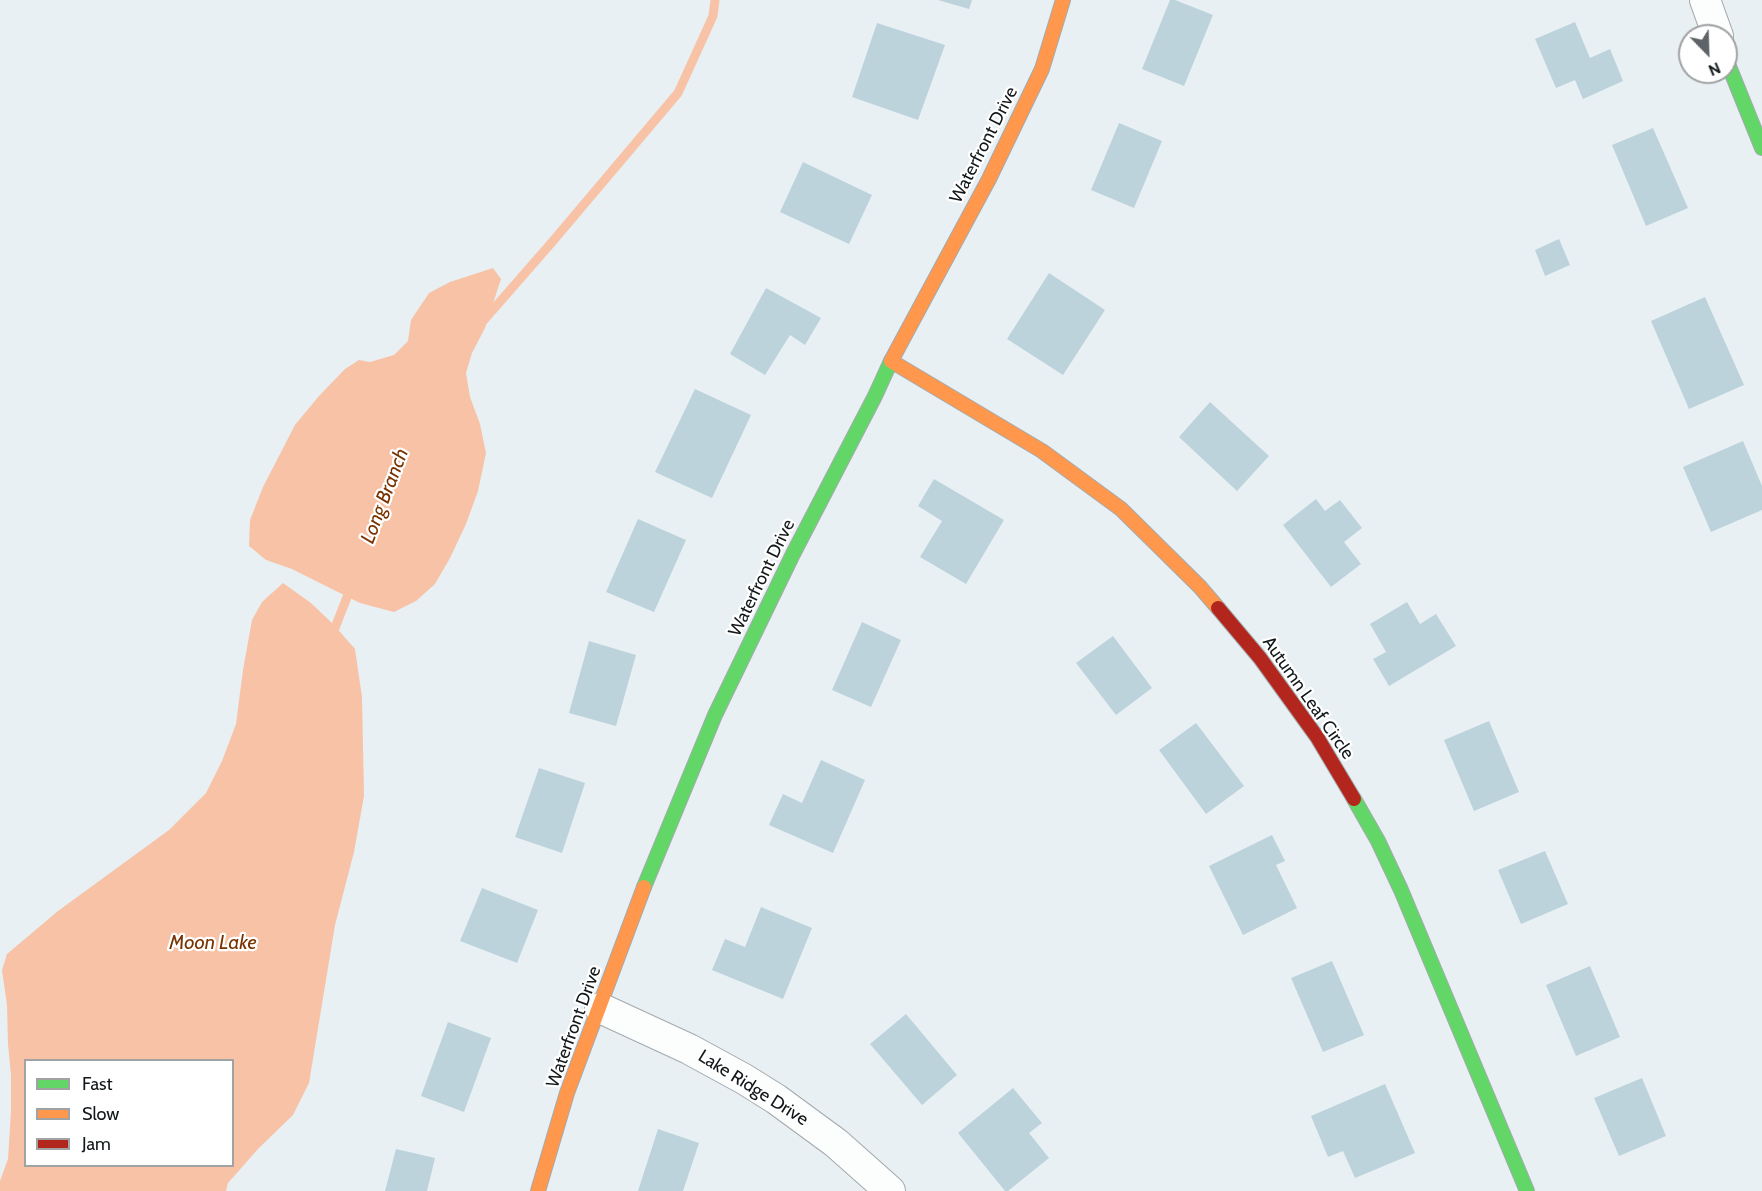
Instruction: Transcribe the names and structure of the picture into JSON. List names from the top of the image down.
{
  "streets": {
    "street": ["Waterfront Drive", "Autumn Leaf Circle", "Lake Ridge Drive"]
  },
  "crossings": [
    ["Waterfront Drive", "Autumn Leaf Circle"],
    ["Waterfront Drive", "Lake Ridge Drive"]
  ],
  "water": ["Long Branch", "Moon Lake"],
  "legend": ["Fast", "Slow", "Jam"],
  "north": "bottom right"
}
